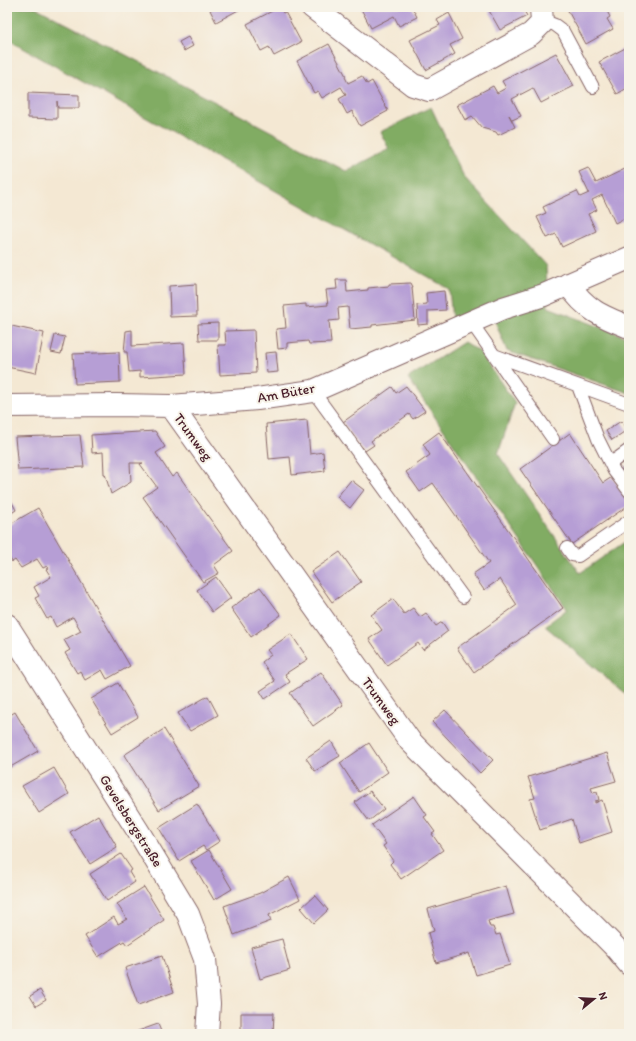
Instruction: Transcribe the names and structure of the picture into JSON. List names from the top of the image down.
{
  "streets": {
    "street": ["Am Büter", "Trumweg", "Gevelsbergstraße"]
  },
  "crossings": [
    ["Am Büter", "Trumweg"]
  ],
  "north": "right"
}
